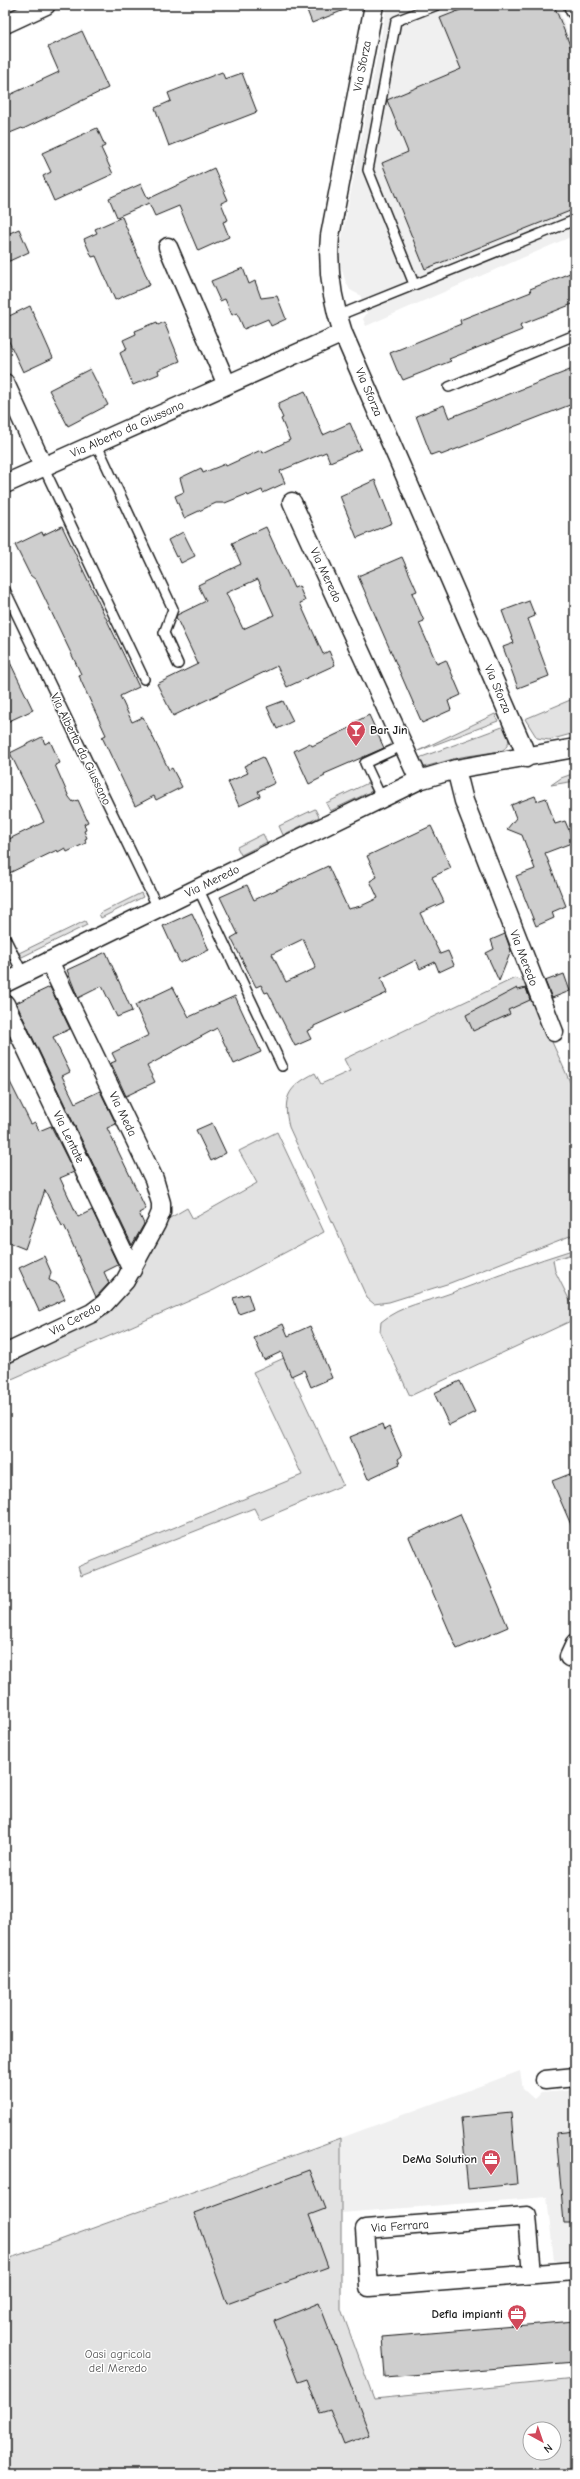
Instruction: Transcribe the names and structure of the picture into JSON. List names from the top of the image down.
{
  "streets": {
    "street": [
      "Via Sforza",
      "Via Alberto da Giussano",
      "Via Meredo",
      "Via Meda",
      "Via Lentate",
      "Via Ceredo",
      "Via Ferrara"
    ]
  },
  "crossings": [
    ["Via Sforza", "Via Alberto da Giussano"],
    ["Via Sforza", "Via Meredo"],
    ["Via Alberto da Giussano", "Via Meredo"],
    ["Via Meredo", "Via Meda"],
    ["Via Meda", "Via Lentate"],
    ["Via Meda", "Via Ceredo"],
    ["Via Lentate", "Via Ceredo"]
  ],
  "parks": ["Oasi agricola del Meredo"],
  "places": {
    "bar": ["Bar Jin"],
    "office": ["DeMa Solution", "Defla impianti"]
  },
  "north": "bottom right"
}
